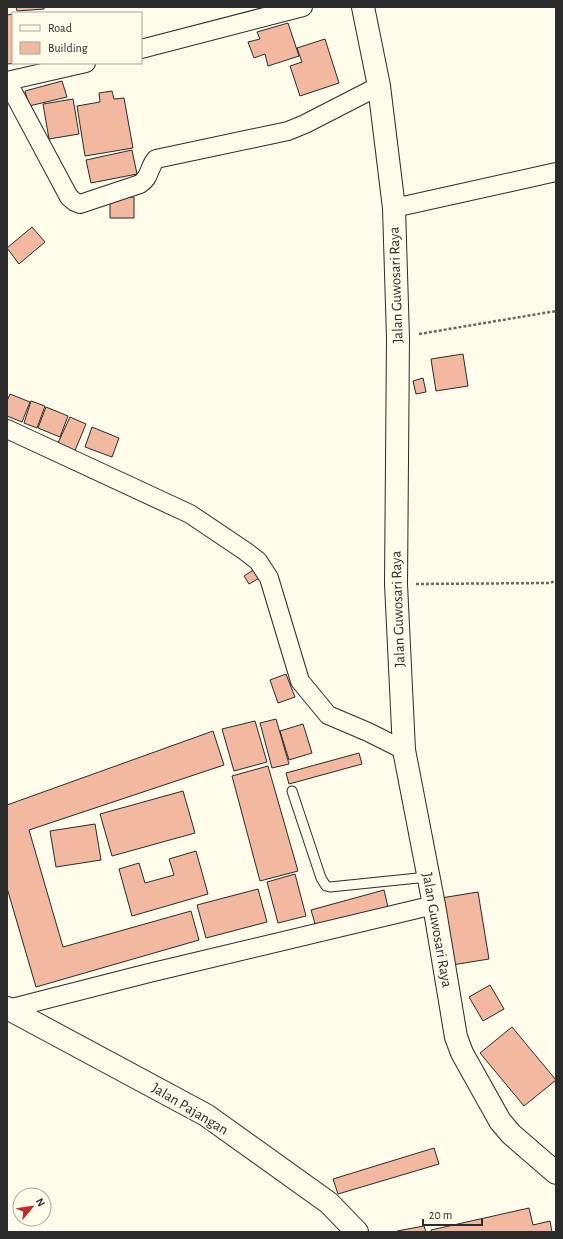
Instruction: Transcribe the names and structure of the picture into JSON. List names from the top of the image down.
{
  "streets": {
    "street": ["Jalan Guwosari Raya", "Jalan Pajangan"]
  },
  "legend": ["Road", "Building"],
  "scale_bar": "20 m",
  "north": "top right"
}
